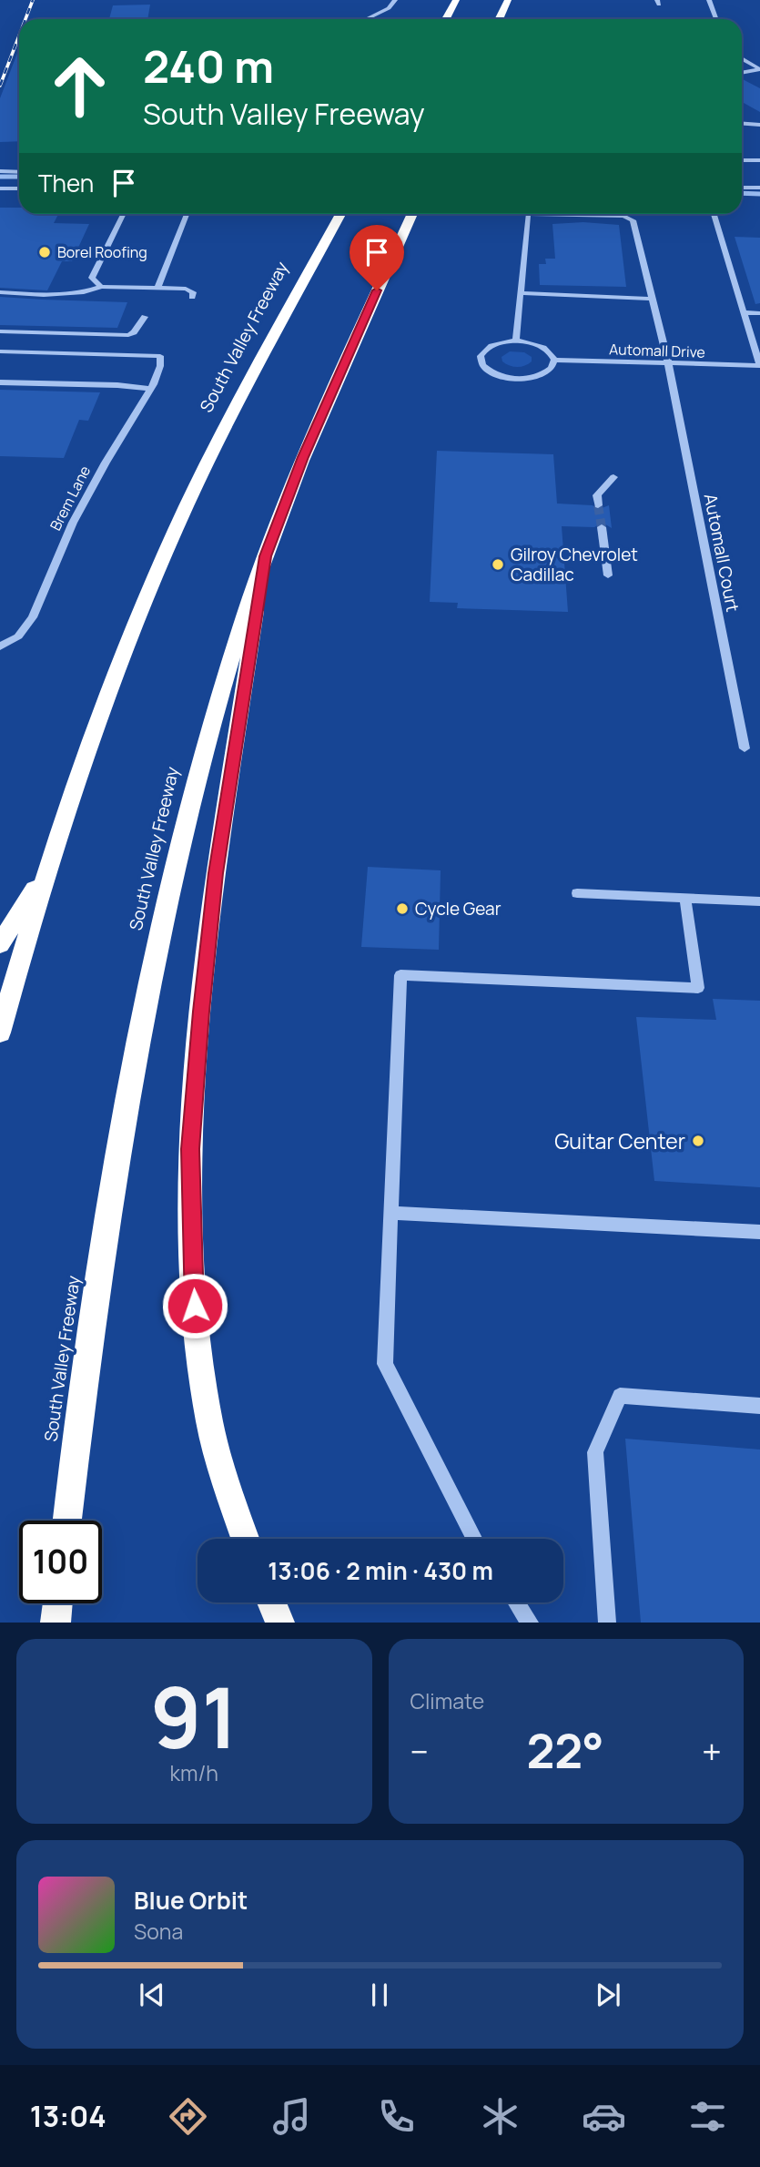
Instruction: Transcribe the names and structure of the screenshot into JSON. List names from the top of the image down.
{
  "streets": {
    "highway": ["South Valley Freeway"],
    "street": ["Automall Drive", "Brem Lane", "Automall Court"]
  },
  "crossings": [
    ["Automall Drive", "Automall Court"]
  ],
  "places": [
    "Borel Roofing",
    "Gilroy Chevrolet Cadillac",
    "Cycle Gear",
    "Guitar Center"
  ],
  "page": {
    "turn": ["240 m", "South Valley Freeway"],
    "then": "Then",
    "limit": "100",
    "trip": "13:06 · 2 min · 430 m",
    "tile": [
      ["91", "km/h"],
      "Climate"
    ],
    "heat": ["−", "22°", "+"],
    "song": ["Blue Orbit", "Sona"],
    "tabs": "13:04"
  }
}
